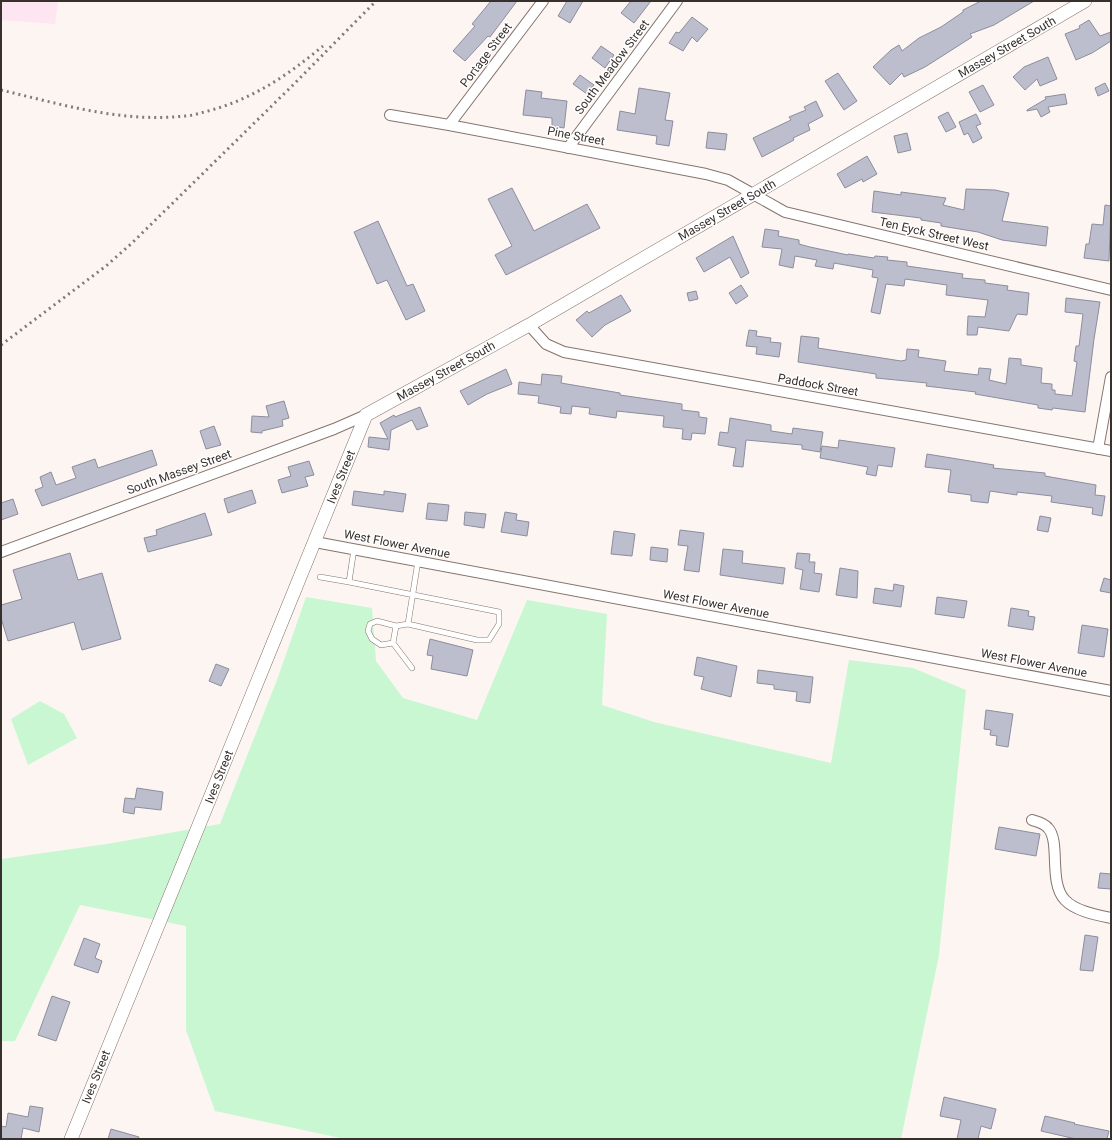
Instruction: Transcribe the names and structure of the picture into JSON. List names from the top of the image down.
{
  "streets": {
    "street": [
      "Massey Street South",
      "Portage Street",
      "South Meadow Street",
      "Pine Street",
      "Ten Eyck Street West",
      "Paddock Street",
      "South Massey Street",
      "Ives Street",
      "West Flower Avenue"
    ]
  },
  "crossings": [
    ["Massey Street South", "Pine Street"],
    ["Massey Street South", "Ten Eyck Street West"],
    ["Massey Street South", "Paddock Street"],
    ["Massey Street South", "South Massey Street"],
    ["Massey Street South", "Ives Street"],
    ["Portage Street", "Pine Street"],
    ["South Meadow Street", "Pine Street"],
    ["Pine Street", "Ten Eyck Street West"],
    ["South Massey Street", "Ives Street"],
    ["Ives Street", "West Flower Avenue"]
  ]
}
